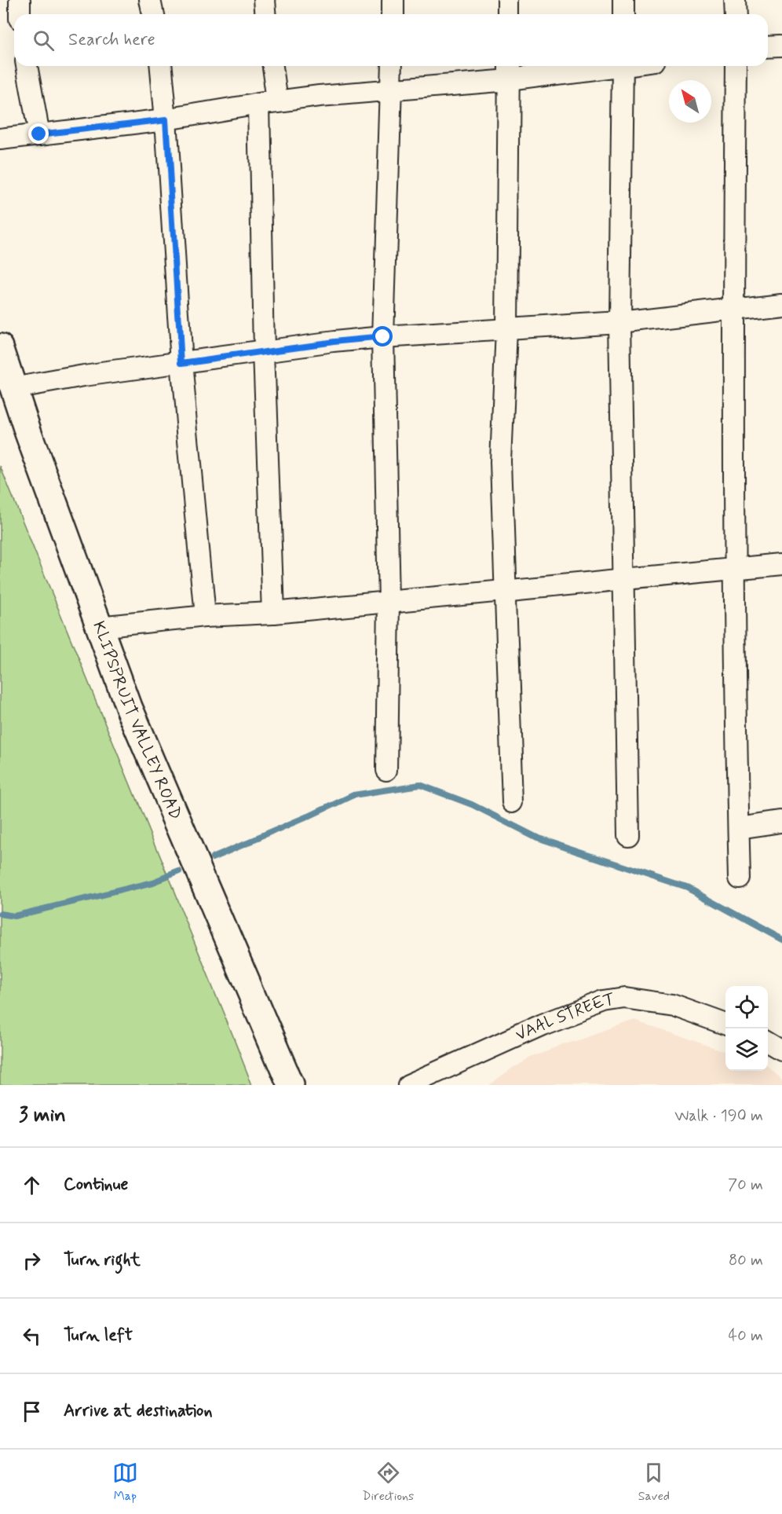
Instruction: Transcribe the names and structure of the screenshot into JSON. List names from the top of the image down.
{
  "streets": {
    "main road": ["KLIPSPRUIT VALLEY ROAD"],
    "street": ["VAAL STREET"]
  },
  "north": "top left",
  "page": {
    "search": "Search here",
    "heading": ["3 min", "Walk · 190 m"],
    "list": [
      ["Continue", "70 m"],
      ["Turn right", "80 m"],
      ["Turn left", "40 m"],
      "Arrive at destination"
    ],
    "nav": ["Map", "Directions", "Saved"]
  }
}
